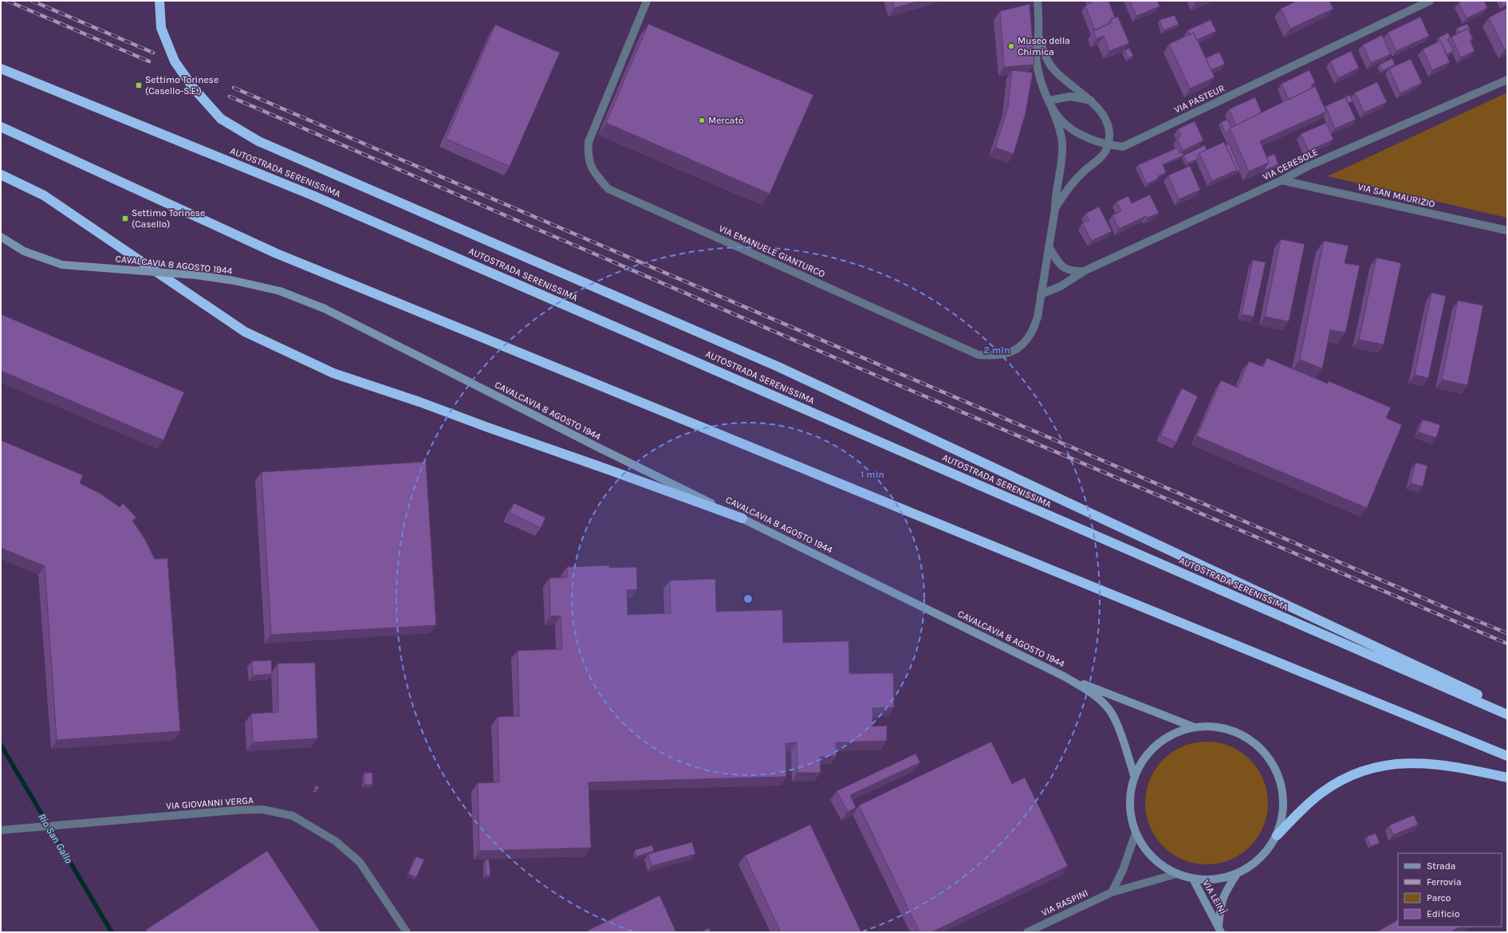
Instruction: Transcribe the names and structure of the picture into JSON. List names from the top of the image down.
{
  "streets": {
    "highway": ["AUTOSTRADA SERENISSIMA"],
    "main road": ["CAVALCAVIA 8 AGOSTO 1944", "VIA LEINÌ"],
    "street": [
      "VIA PASTEUR",
      "VIA CERESOLE",
      "VIA SAN MAURIZIO",
      "VIA EMANUELE GIANTURCO",
      "VIA GIOVANNI VERGA",
      "VIA RASPINI"
    ]
  },
  "crossings": [
    ["VIA CERESOLE", "VIA SAN MAURIZIO"],
    ["VIA CERESOLE", "VIA EMANUELE GIANTURCO"]
  ],
  "water": ["Rio San Gallo"],
  "places": {
    "other": ["Museo della Chimica", "Mercatò"],
    "transit": ["Settimo Torinese (Casello-S.E.)", "Settimo Torinese (Casello)"]
  },
  "legend": [
    "Strada",
    "Ferrovia",
    "Parco",
    "Edificio"
  ],
  "rings": ["2 min", "1 min"]
}
